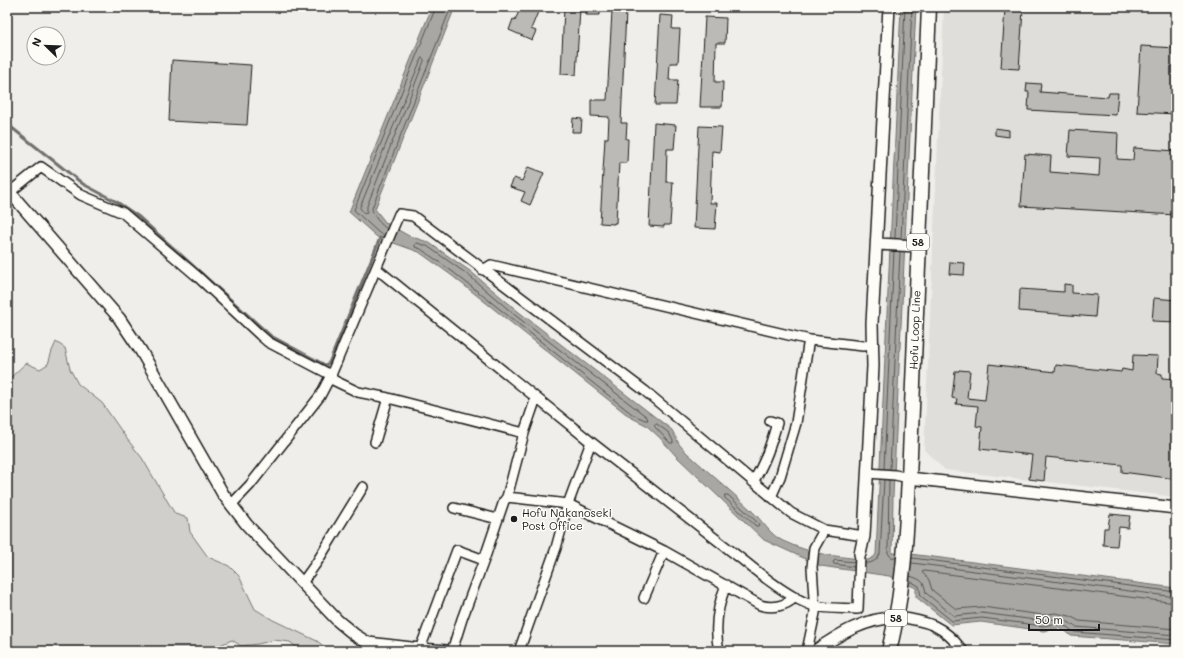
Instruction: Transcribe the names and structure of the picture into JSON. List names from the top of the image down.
{
  "streets": {
    "main road": ["58", "Hofu Loop Line"]
  },
  "places": ["Hofu Nakanoseki Post Office"],
  "scale_bar": "50 m",
  "north": "top left"
}
